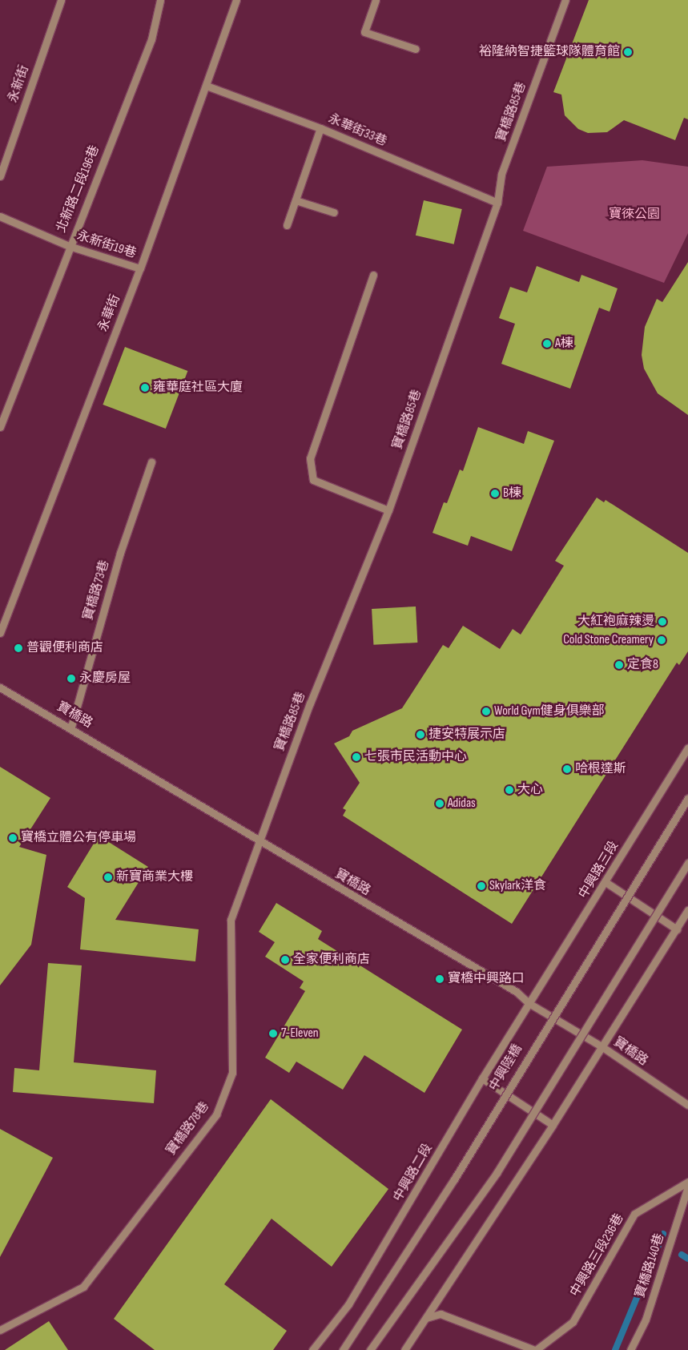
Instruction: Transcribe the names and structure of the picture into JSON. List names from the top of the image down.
{
  "streets": {
    "street": [
      "永新街",
      "寶橋路85巷",
      "永華街33巷",
      "北新路二段196巷",
      "永新街19巷",
      "永華街",
      "寶橋路73巷",
      "寶橋路",
      "中興路三段",
      "中興陸橋",
      "寶橋路78巷",
      "中興路二段",
      "中興路三段236巷",
      "寶橋路140巷"
    ]
  },
  "crossings": [
    ["寶橋路85巷", "永華街33巷"],
    ["寶橋路85巷", "寶橋路"],
    ["寶橋路85巷", "寶橋路78巷"],
    ["永華街33巷", "永華街"],
    ["北新路二段196巷", "永新街19巷"],
    ["永新街19巷", "永華街"],
    ["寶橋路73巷", "寶橋路"],
    ["寶橋路", "中興路三段"],
    ["寶橋路", "寶橋路78巷"],
    ["寶橋路", "中興路二段"],
    ["中興路三段", "中興路二段"]
  ],
  "parks": ["寶徠公園"],
  "places": [
    "裕隆納智捷籃球隊體育館",
    "A棟",
    "雍華庭社區大廈",
    "B棟",
    "大紅袍麻辣燙",
    "Cold Stone Creamery",
    "普觀便利商店",
    "定食8",
    "永慶房屋",
    "World Gym健身俱樂部",
    "捷安特展示店",
    "七張市民活動中心",
    "哈根達斯",
    "大心",
    "Adidas",
    "寶橋立體公有停車場",
    "新寶商業大樓",
    "Skylark洋食",
    "全家便利商店",
    "寶橋中興路口",
    "7-Eleven"
  ]
}
